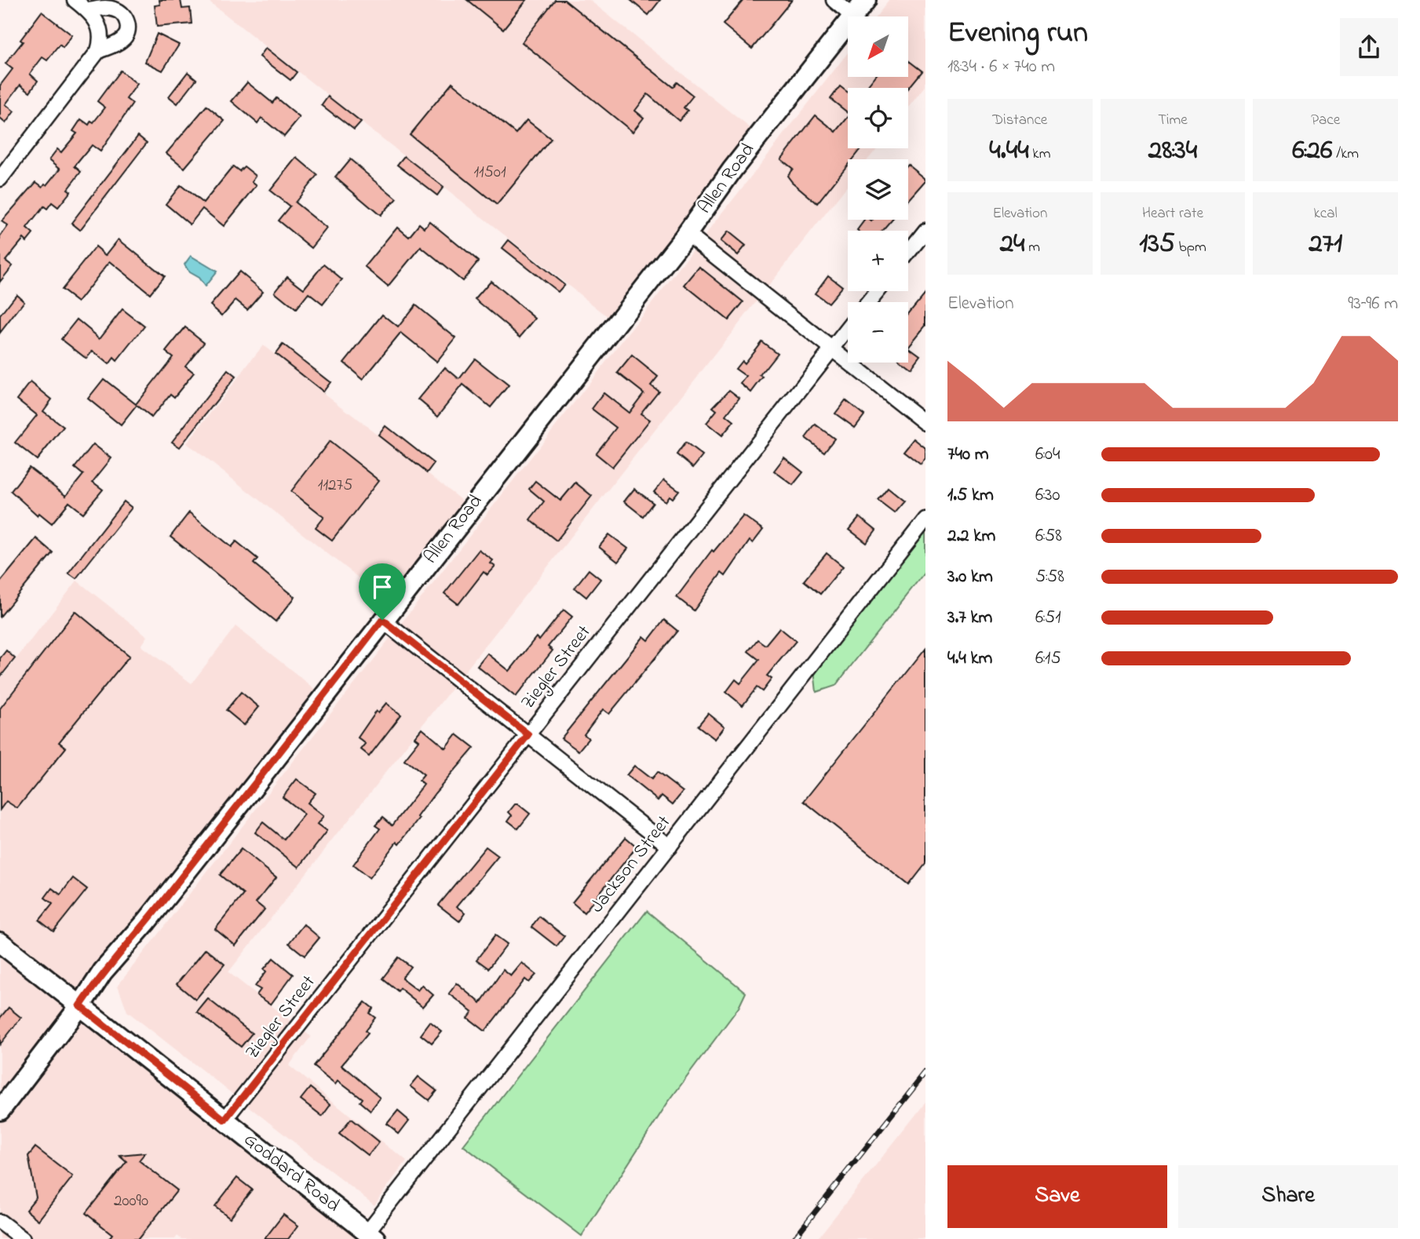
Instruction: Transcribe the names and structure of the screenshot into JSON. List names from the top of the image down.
{
  "streets": {
    "main road": ["Allen Road", "Goddard Road"],
    "street": ["Ziegler Street", "Jackson Street"]
  },
  "crossings": [
    ["Allen Road", "Goddard Road"],
    ["Ziegler Street", "Goddard Road"],
    ["Jackson Street", "Goddard Road"]
  ],
  "house_numbers": ["11501", "11275", "20090"],
  "north": "bottom left",
  "page": {
    "heading": ["Evening run", "18:34 · 6 × 740 m"],
    "map_buttons": ["+", "−"],
    "stats": [
      ["Distance", "4.44 km"],
      ["Time", "28:34"],
      ["Pace", "6:26 /km"],
      ["Elevation", "24 m"],
      ["Heart rate", "135 bpm"],
      ["kcal", "271"]
    ],
    "chart": ["Elevation", "93–96 m"],
    "list": [
      {
        "name": "740 m",
        "note": "6:04"
      },
      {
        "name": "1.5 km",
        "note": "6:30"
      },
      {
        "name": "2.2 km",
        "note": "6:58"
      },
      {
        "name": "3.0 km",
        "note": "5:58"
      },
      {
        "name": "3.7 km",
        "note": "6:51"
      },
      {
        "name": "4.4 km",
        "note": "6:15"
      }
    ],
    "buttons": ["Save", "Share"]
  }
}
